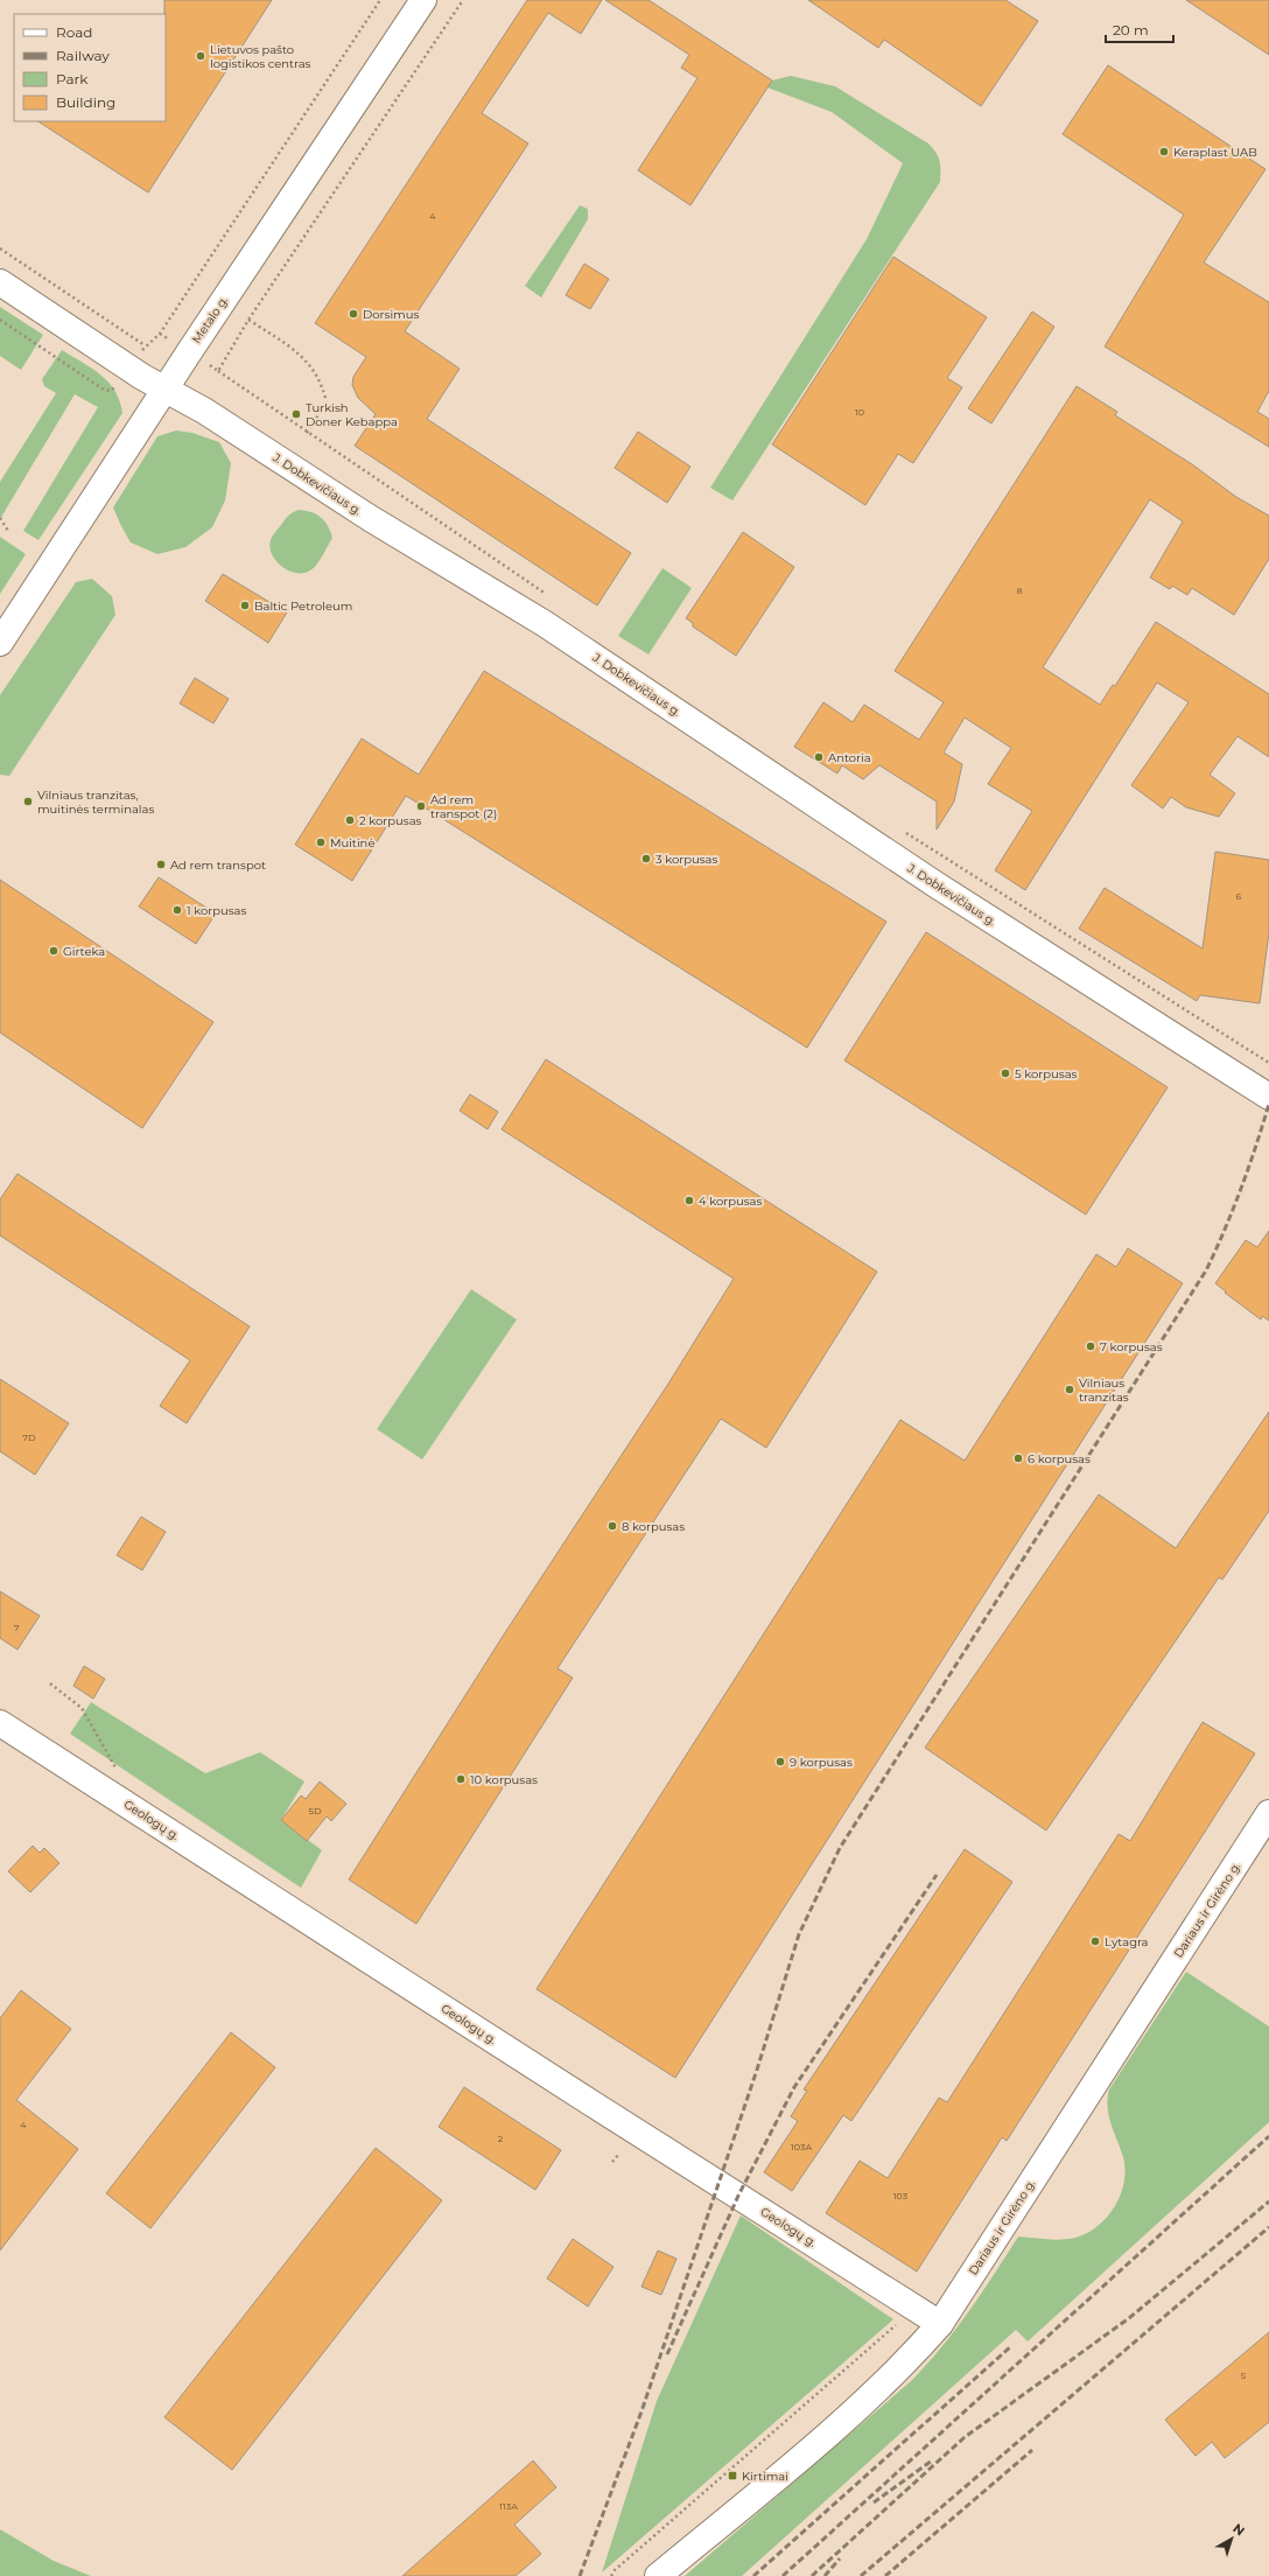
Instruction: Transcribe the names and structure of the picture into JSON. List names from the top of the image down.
{
  "streets": {
    "street": [
      "Metalo g.",
      "J. Dobkevičiaus g.",
      "Geologų g.",
      "Dariaus ir Girėno g."
    ]
  },
  "crossings": [
    ["Metalo g.", "J. Dobkevičiaus g."],
    ["Geologų g.", "Dariaus ir Girėno g."]
  ],
  "places": {
    "other": [
      "Lietuvos pašto logistikos centras",
      "Keraplast UAB",
      "Dorsimus",
      "Turkish Doner Kebappa",
      "Baltic Petroleum",
      "Antoria",
      "Vilniaus tranzitas, muitinės terminalas",
      "Ad rem transpot (2)",
      "2 korpusas",
      "Muitinė",
      "3 korpusas",
      "Ad rem transpot",
      "1 korpusas",
      "Girteka",
      "5 korpusas",
      "4 korpusas",
      "7 korpusas",
      "Vilniaus tranzitas",
      "6 korpusas",
      "8 korpusas",
      "9 korpusas",
      "10 korpusas",
      "Lytagra"
    ],
    "transit": ["Kirtimai"]
  },
  "house_numbers": [
    "4",
    "10",
    "8",
    "6",
    "7D",
    "7",
    "5D",
    "4",
    "2",
    "103A",
    "103",
    "5",
    "113A"
  ],
  "legend": [
    "Road",
    "Railway",
    "Park",
    "Building"
  ],
  "scale_bar": "20 m",
  "north": "top right"
}
